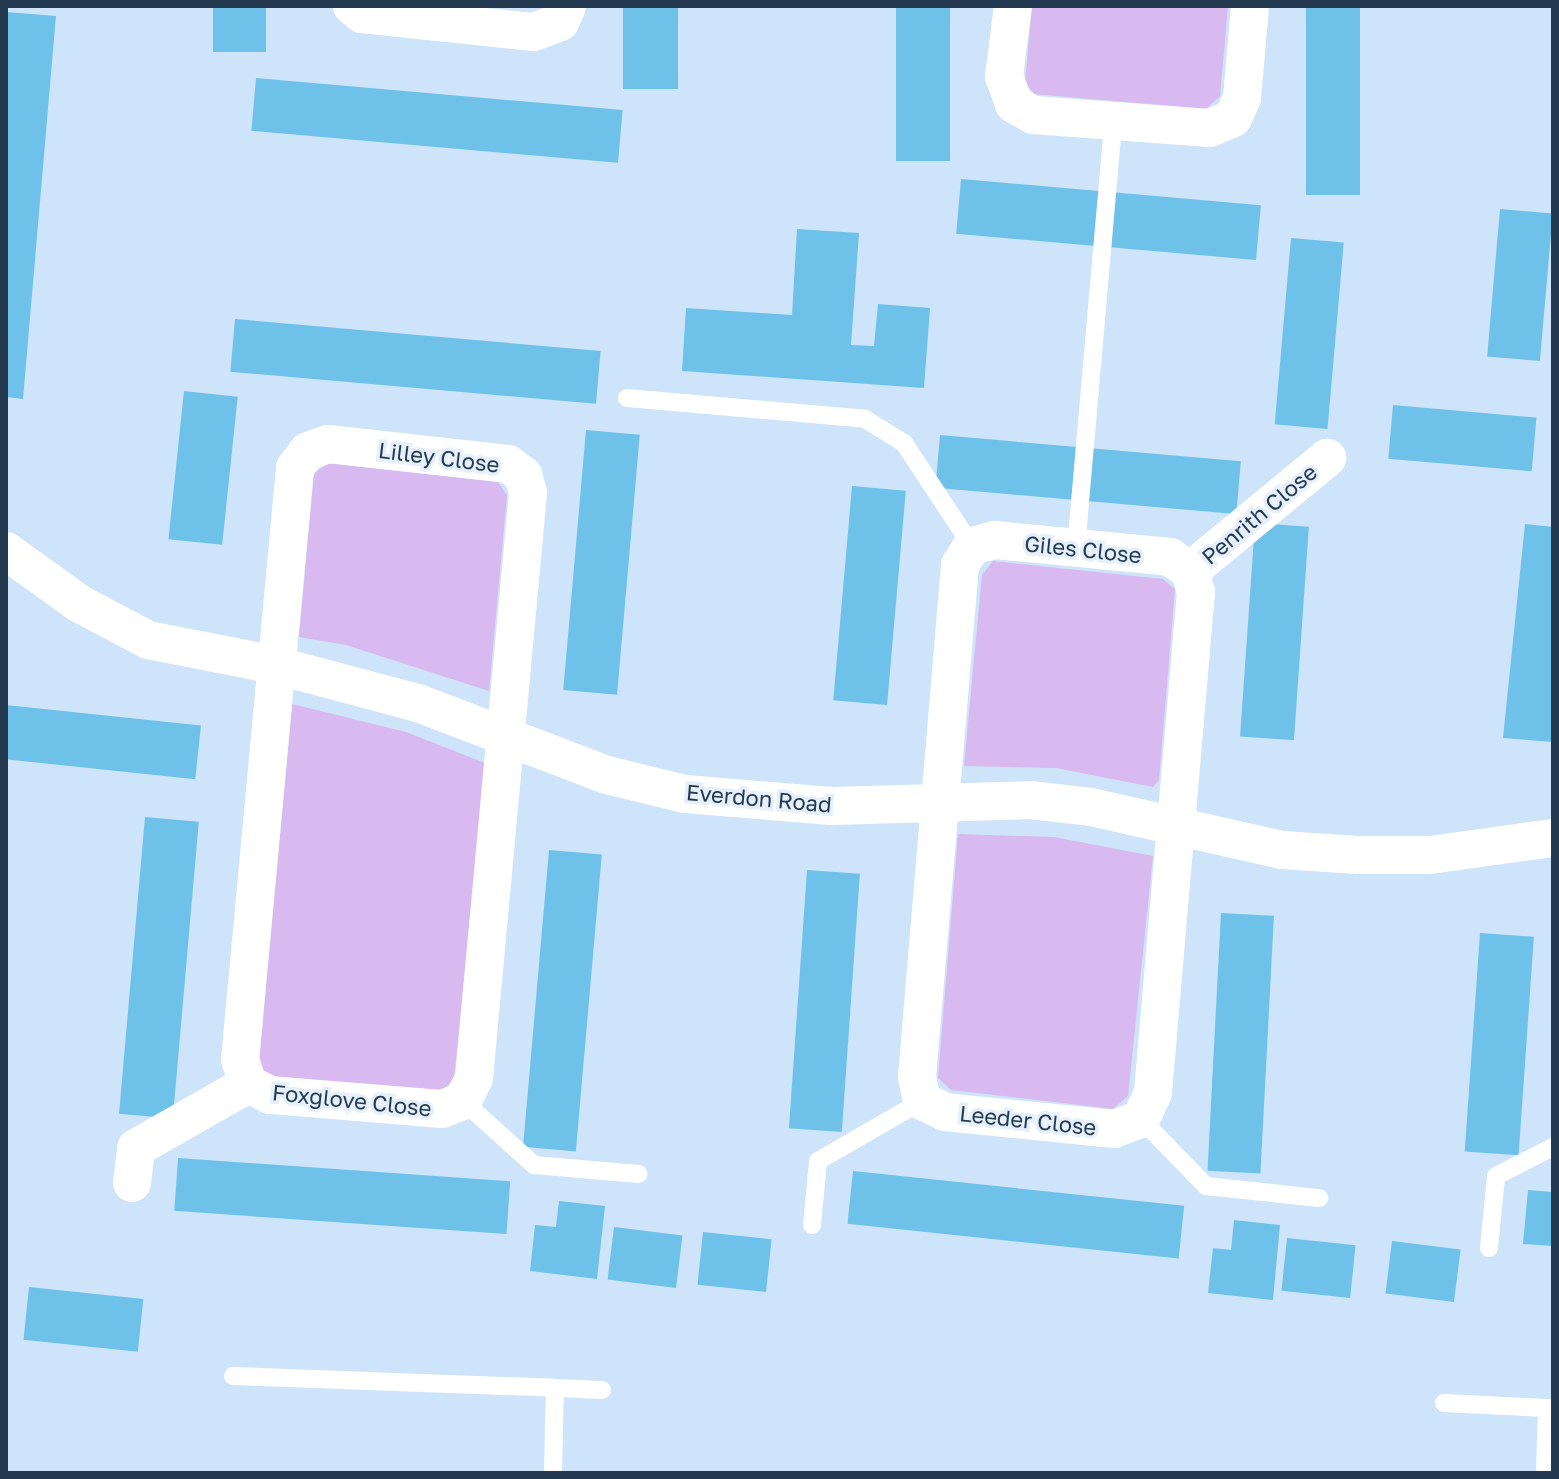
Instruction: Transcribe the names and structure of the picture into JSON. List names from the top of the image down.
{
  "streets": {
    "street": [
      "Lilley Close",
      "Penrith Close",
      "Giles Close",
      "Everdon Road",
      "Foxglove Close",
      "Leeder Close"
    ]
  },
  "crossings": [
    ["Lilley Close", "Everdon Road"],
    ["Lilley Close", "Foxglove Close"],
    ["Penrith Close", "Giles Close"],
    ["Everdon Road", "Foxglove Close"]
  ]
}
